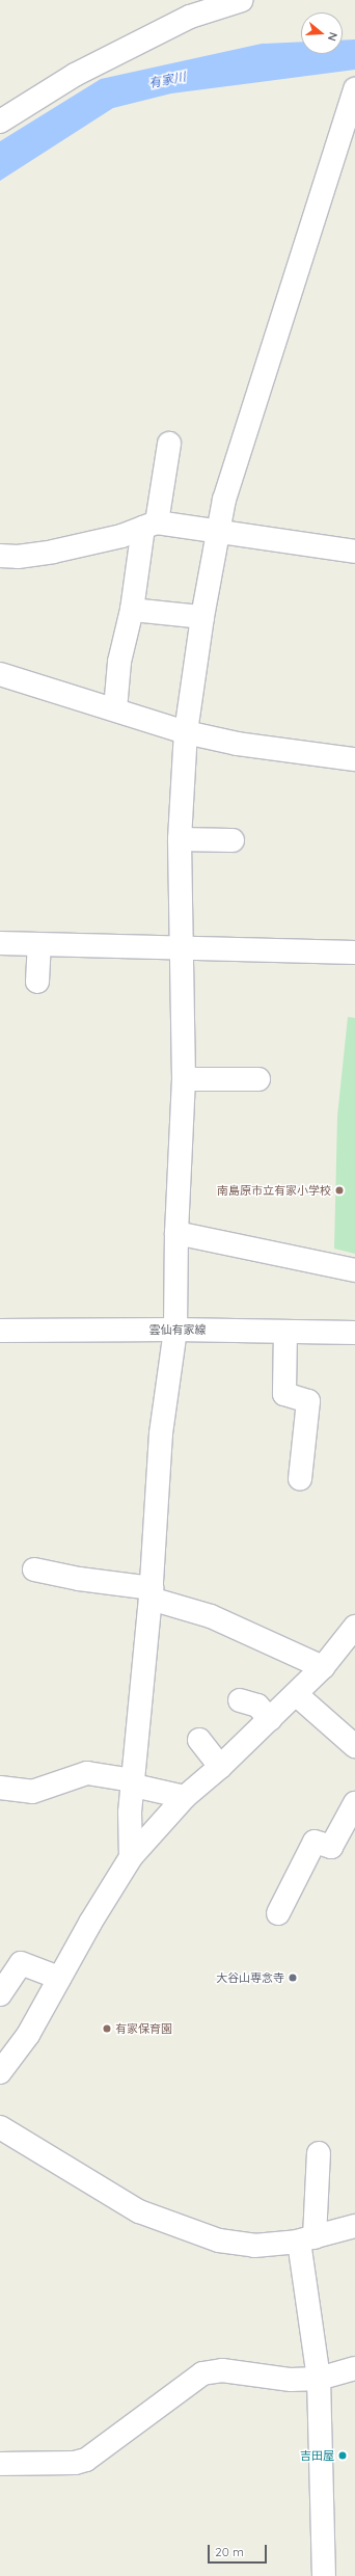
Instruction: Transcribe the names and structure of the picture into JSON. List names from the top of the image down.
{
  "streets": {
    "street": ["雲仙有家線"]
  },
  "water": ["有家川"],
  "places": [
    "南島原市立有家小学校",
    "大谷山専念寺",
    "有家保育園",
    "吉田屋"
  ],
  "scale_bar": "20 m",
  "north": "right"
}
